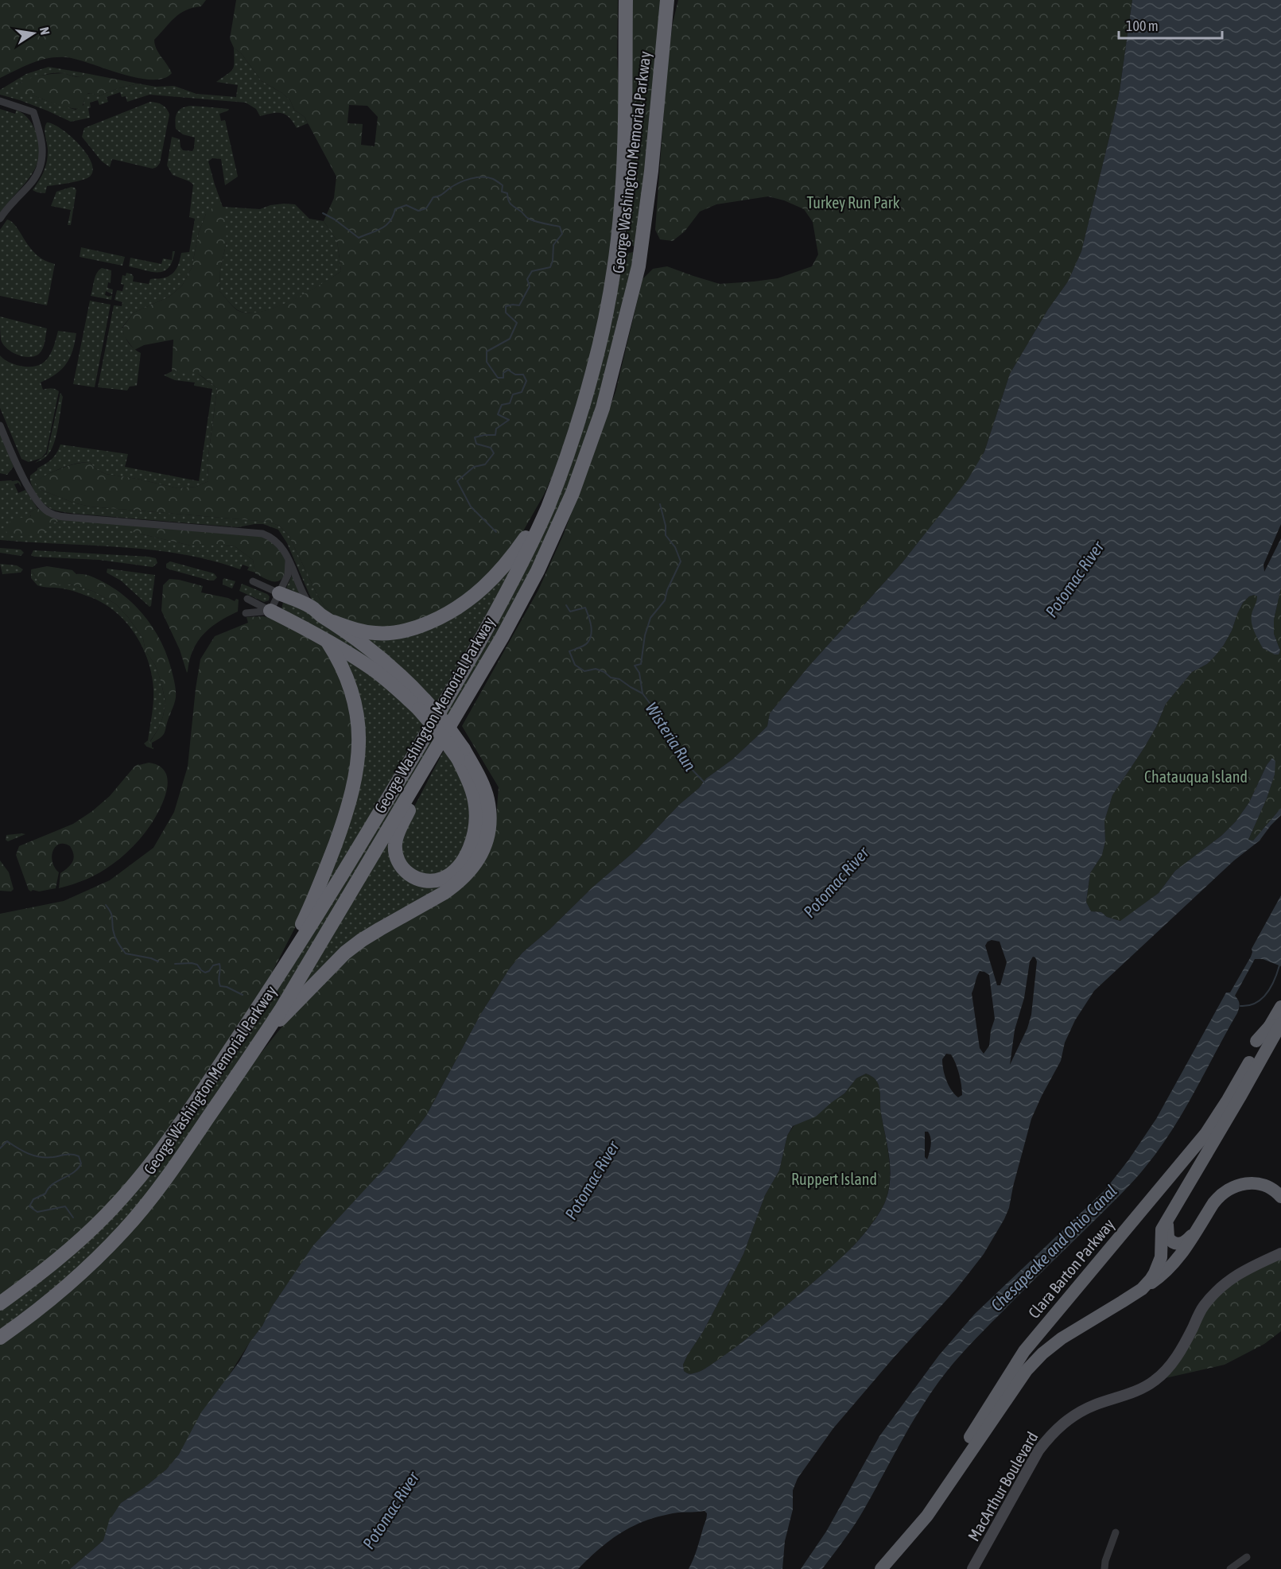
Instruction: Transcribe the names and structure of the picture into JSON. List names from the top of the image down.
{
  "streets": {
    "highway": ["George Washington Memorial Parkway", "Clara Barton Parkway"],
    "main road": ["MacArthur Boulevard"]
  },
  "water": ["Potomac River", "Wisteria Run", "Chesapeake and Ohio Canal"],
  "parks": ["Turkey Run Park", "Chatauqua Island", "Ruppert Island"],
  "scale_bar": "100 m",
  "north": "right"
}
